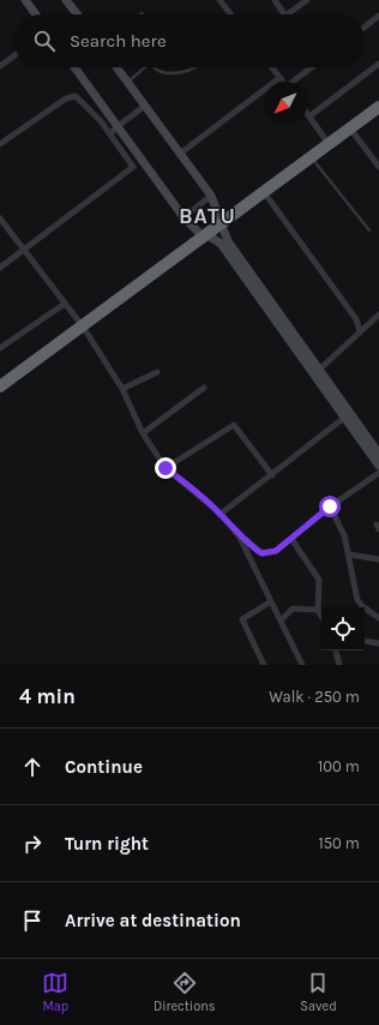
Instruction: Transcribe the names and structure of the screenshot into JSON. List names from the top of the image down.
{
  "districts": ["BATU"],
  "north": "bottom left",
  "page": {
    "search": "Search here",
    "heading": ["4 min", "Walk · 250 m"],
    "list": [
      ["Continue", "100 m"],
      ["Turn right", "150 m"],
      "Arrive at destination"
    ],
    "nav": ["Map", "Directions", "Saved"]
  }
}
